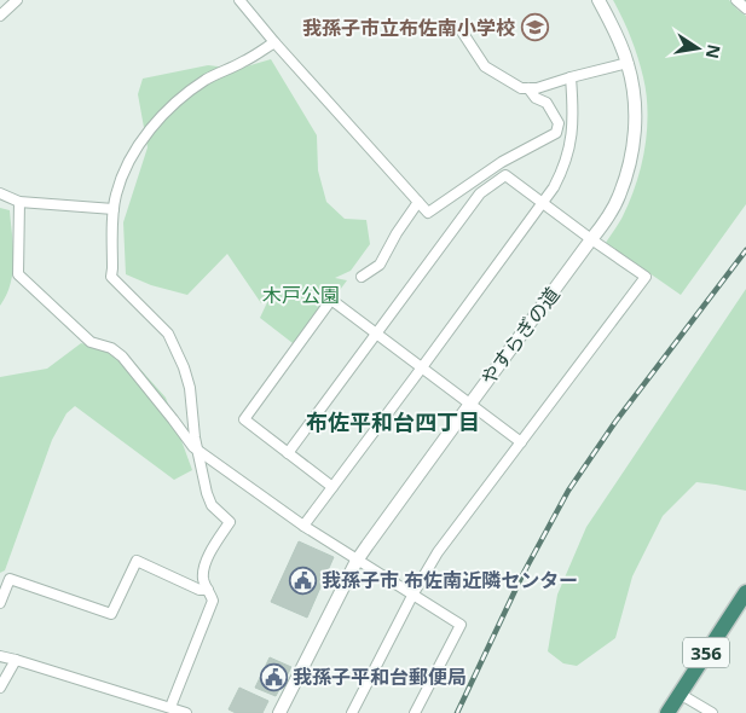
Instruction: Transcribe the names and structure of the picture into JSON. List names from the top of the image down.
{
  "streets": {
    "highway": ["356"],
    "street": ["やすらぎの道"]
  },
  "districts": ["布佐平和台四丁目"],
  "parks": ["木戸公園"],
  "places": {
    "school or university": ["我孫子市立布佐南小学校"],
    "public building": ["我孫子市 布佐南近隣センター", "我孫子平和台郵便局"]
  },
  "north": "right"
}
